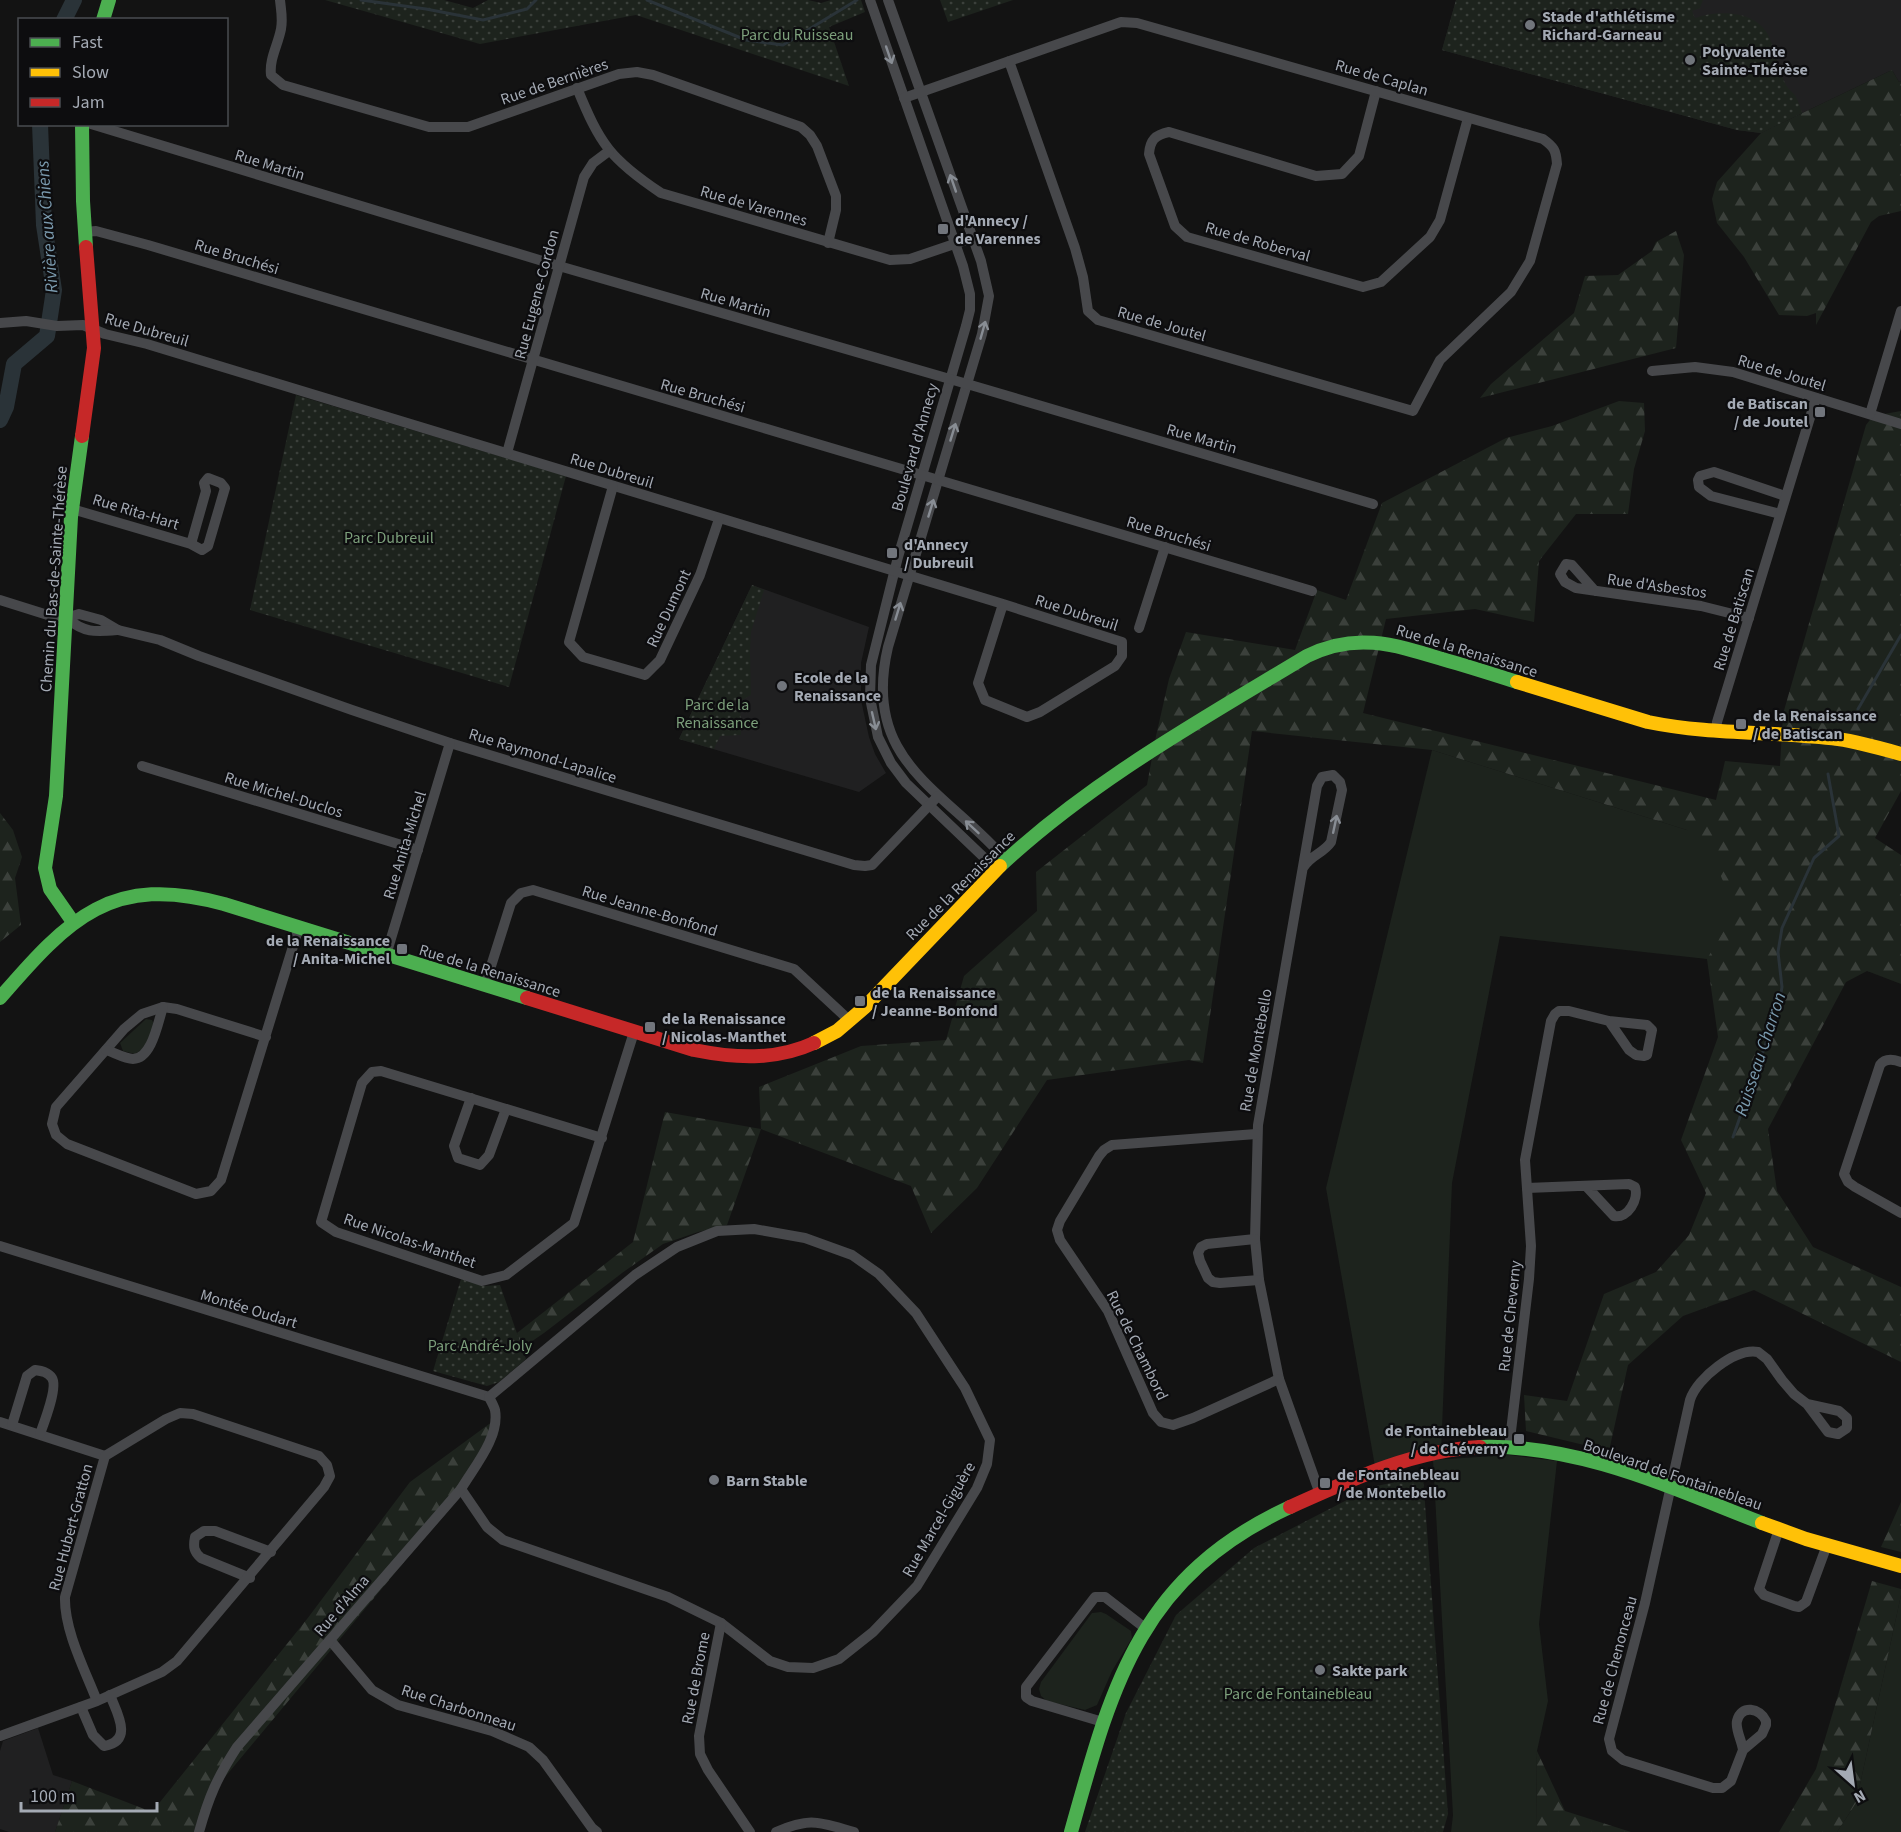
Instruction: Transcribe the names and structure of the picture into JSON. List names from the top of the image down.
{
  "streets": {
    "street": [
      "Rue de Caplan",
      "Rue de Bernières",
      "Rue Martin",
      "Rue de Varennes",
      "Rue de Roberval",
      "Rue Bruchési",
      "Rue Eugene-Cordon",
      "Rue de Joutel",
      "Rue Dubreuil",
      "Boulevard d'Annecy",
      "Rue Rita-Hart",
      "Chemin du Bas-de-Sainte-Thérèse",
      "Rue d'Asbestos",
      "Rue Dumont",
      "Rue de Batiscan",
      "Rue de la Renaissance",
      "Rue Raymond-Lapalice",
      "Rue Michel-Duclos",
      "Rue Anita-Michel",
      "Rue Jeanne-Bonfond",
      "Rue de Montebello",
      "Rue Nicolas-Manthet",
      "Montée Oudart",
      "Rue de Cheverny",
      "Rue de Chambord",
      "Boulevard de Fontainebleau",
      "Rue Marcel-Giguère",
      "Rue Hubert-Gratton",
      "Rue d'Alma",
      "Rue de Chenonceau",
      "Rue de Brome",
      "Rue Charbonneau"
    ]
  },
  "crossings": [
    ["Rue de Caplan", "Rue de Roberval"],
    ["Rue de Caplan", "Rue de Joutel"],
    ["Rue de Caplan", "Boulevard d'Annecy"],
    ["Rue de Bernières", "Rue de Varennes"],
    ["Rue Martin", "Rue Eugene-Cordon"],
    ["Rue Martin", "Boulevard d'Annecy"],
    ["Rue de Varennes", "Rue Eugene-Cordon"],
    ["Rue de Varennes", "Boulevard d'Annecy"],
    ["Rue Bruchési", "Rue Eugene-Cordon"],
    ["Rue Bruchési", "Boulevard d'Annecy"],
    ["Rue Bruchési", "Chemin du Bas-de-Sainte-Thérèse"],
    ["Rue Eugene-Cordon", "Rue Dubreuil"],
    ["Rue de Joutel", "Rue de Batiscan"],
    ["Rue Dubreuil", "Boulevard d'Annecy"],
    ["Rue Dubreuil", "Chemin du Bas-de-Sainte-Thérèse"],
    ["Rue Dubreuil", "Rue Dumont"],
    ["Boulevard d'Annecy", "Rue de la Renaissance"],
    ["Boulevard d'Annecy", "Rue Raymond-Lapalice"],
    ["Rue Rita-Hart", "Chemin du Bas-de-Sainte-Thérèse"],
    ["Chemin du Bas-de-Sainte-Thérèse", "Rue de la Renaissance"],
    ["Chemin du Bas-de-Sainte-Thérèse", "Rue Raymond-Lapalice"],
    ["Rue d'Asbestos", "Rue de Batiscan"],
    ["Rue de Batiscan", "Rue de la Renaissance"],
    ["Rue de la Renaissance", "Rue Anita-Michel"],
    ["Rue de la Renaissance", "Rue Jeanne-Bonfond"],
    ["Rue de la Renaissance", "Rue Nicolas-Manthet"],
    ["Rue Raymond-Lapalice", "Rue Anita-Michel"],
    ["Rue Michel-Duclos", "Rue Anita-Michel"],
    ["Rue de Montebello", "Rue de Chambord"],
    ["Rue de Montebello", "Boulevard de Fontainebleau"],
    ["Montée Oudart", "Rue Marcel-Giguère"],
    ["Montée Oudart", "Rue d'Alma"],
    ["Rue de Cheverny", "Boulevard de Fontainebleau"],
    ["Boulevard de Fontainebleau", "Rue de Chenonceau"],
    ["Rue Marcel-Giguère", "Rue d'Alma"],
    ["Rue Marcel-Giguère", "Rue de Brome"],
    ["Rue d'Alma", "Rue Charbonneau"]
  ],
  "water": ["Rivière aux Chiens", "Ruisseau Charron"],
  "parks": [
    "Parc du Ruisseau",
    "Parc Dubreuil",
    "Parc de la Renaissance",
    "Parc André-Joly",
    "Parc de Fontainebleau"
  ],
  "places": {
    "other": [
      "Stade d'athlétisme Richard-Garneau",
      "Polyvalente Sainte-Thérèse",
      "Ecole de la Renaissance",
      "Barn Stable",
      "Sakte park"
    ],
    "transit": [
      "d'Annecy / de Varennes",
      "de Batiscan / de Joutel",
      "d'Annecy / Dubreuil",
      "de la Renaissance / de Batiscan",
      "de la Renaissance / Anita-Michel",
      "de la Renaissance / Jeanne-Bonfond",
      "de la Renaissance / Nicolas-Manthet",
      "de Fontainebleau / de Chéverny",
      "de Fontainebleau / de Montebello"
    ]
  },
  "legend": ["Fast", "Slow", "Jam"],
  "scale_bar": "100 m",
  "north": "bottom right"
}
